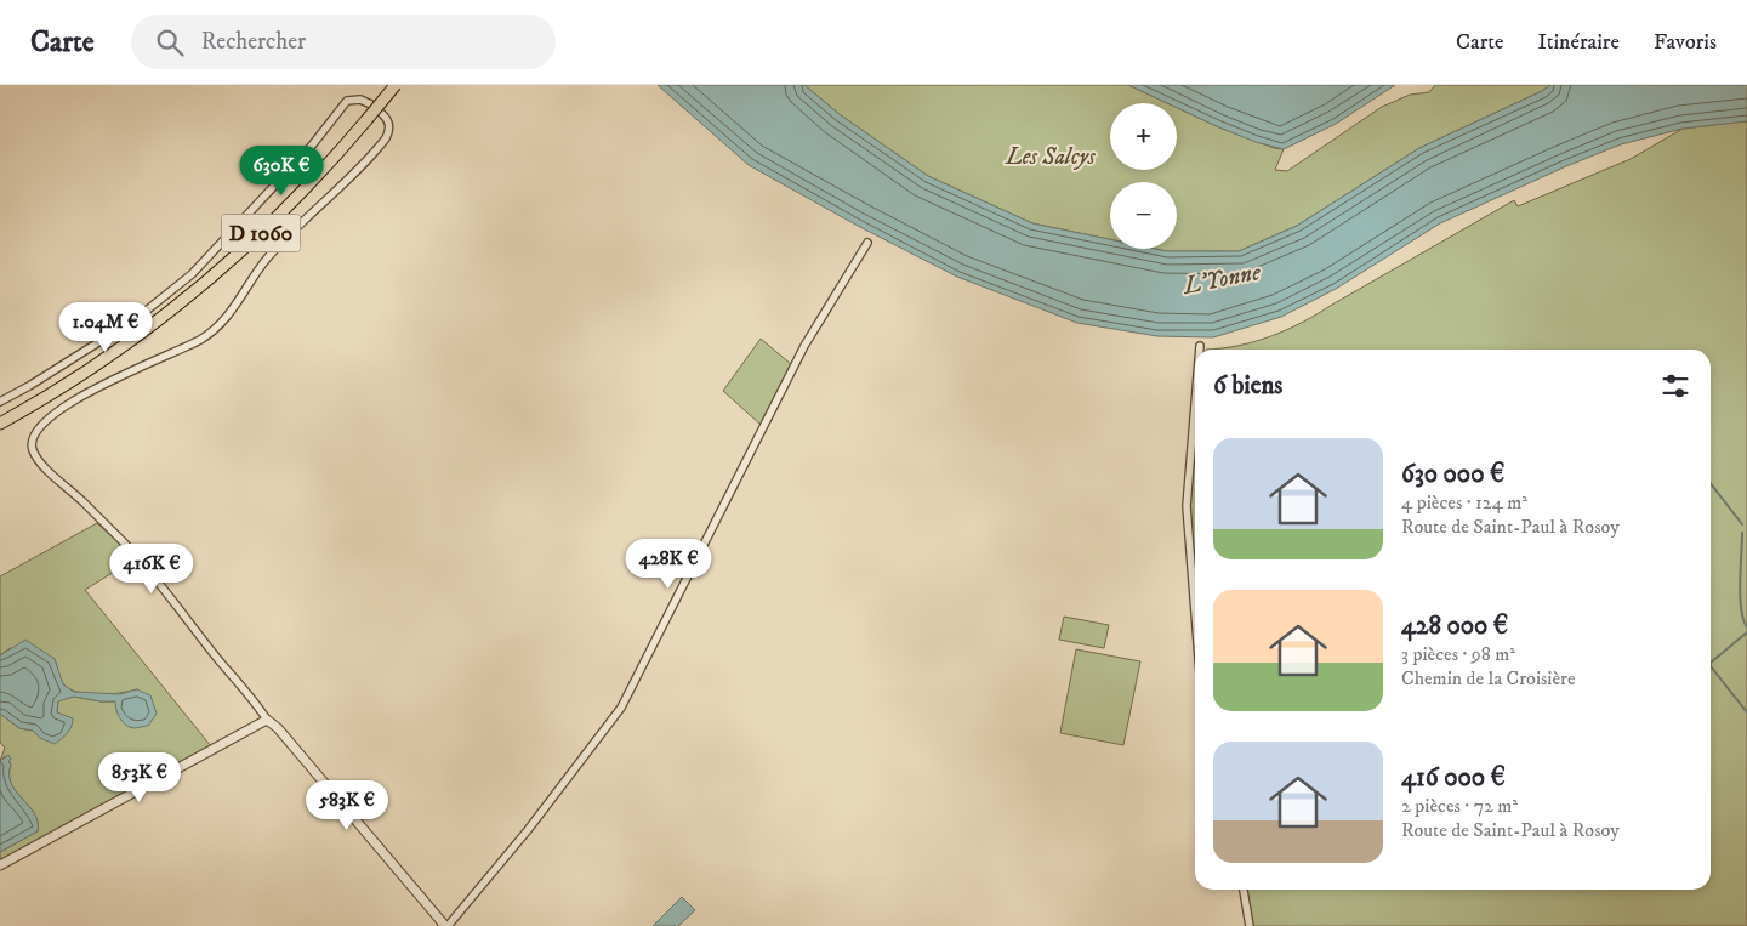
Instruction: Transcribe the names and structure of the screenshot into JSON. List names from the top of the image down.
{
  "streets": {
    "main road": ["D 1060"]
  },
  "water": ["L'Yonne"],
  "parks": ["Les Salcys"],
  "page": {
    "header": "Carte",
    "search": "Rechercher",
    "nav": ["Carte", "Itinéraire", "Favoris"],
    "map_buttons": ["+", "−"],
    "price": [
      "630K €",
      "1.04M €",
      "428K €",
      "416K €",
      "853K €",
      "583K €"
    ],
    "heading": "6 biens",
    "list": [
      {
        "name": "630 000 €",
        "note": "4 pièces · 124 m² · Route de Saint-Paul à Rosoy"
      },
      {
        "name": "428 000 €",
        "note": "3 pièces · 98 m² · Chemin de la Croisière"
      },
      {
        "name": "416 000 €",
        "note": "2 pièces · 72 m² · Route de Saint-Paul à Rosoy"
      }
    ]
  }
}
